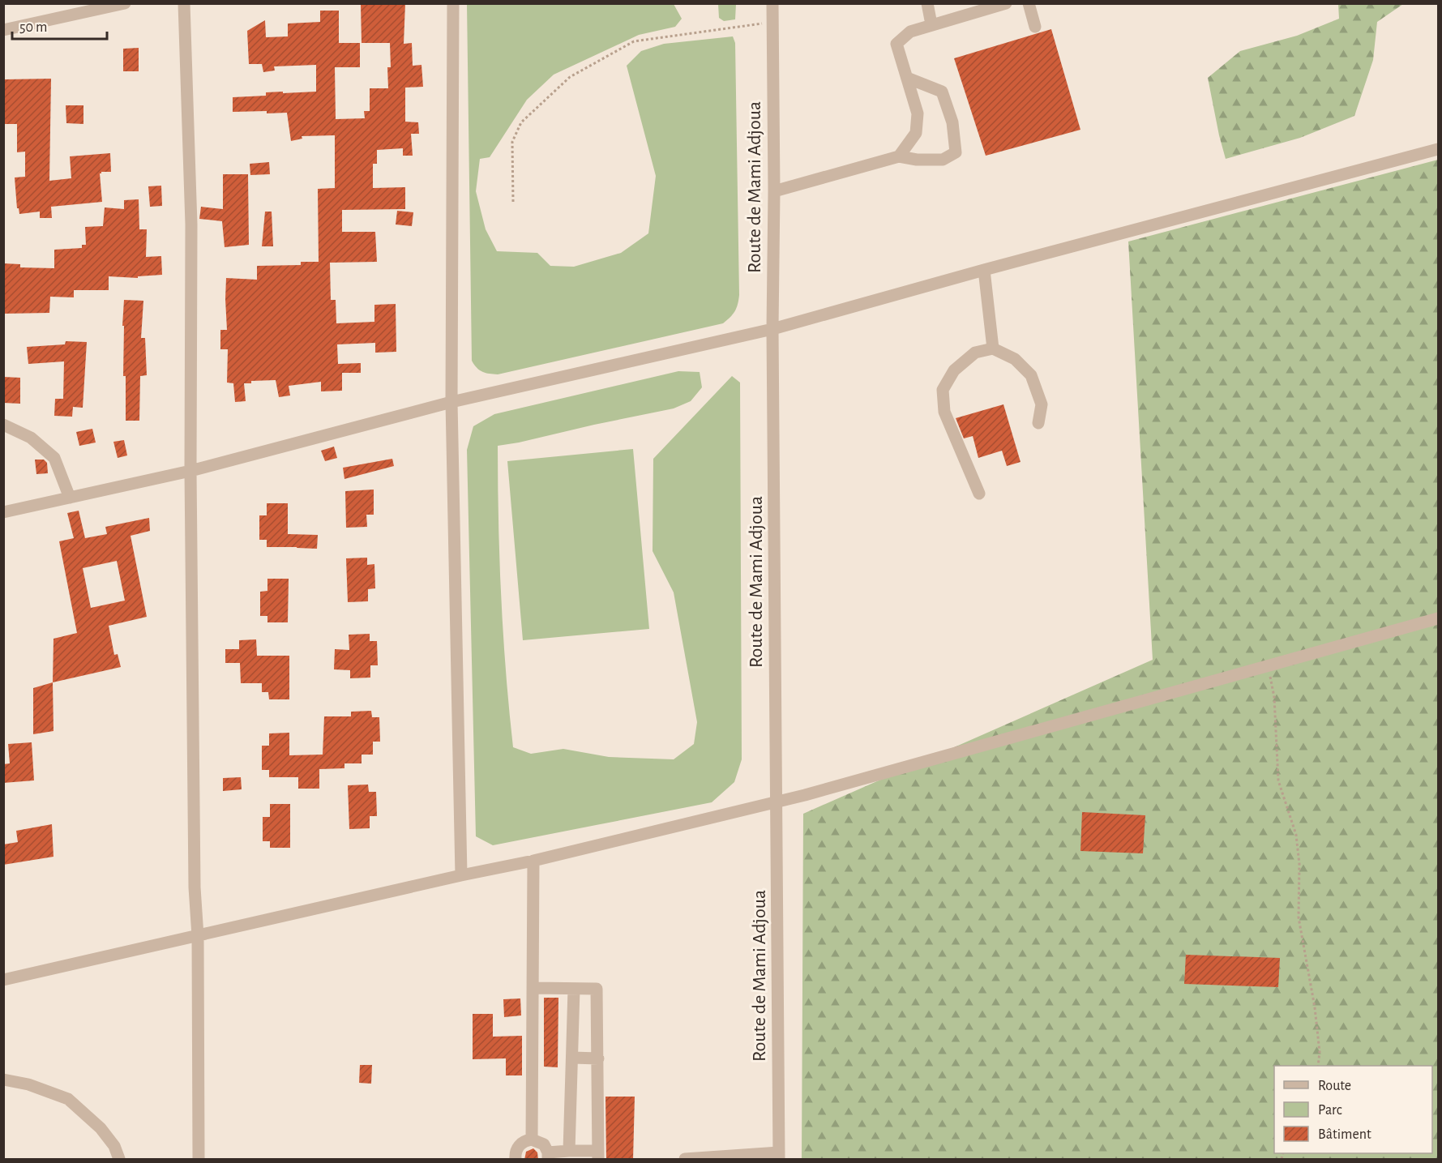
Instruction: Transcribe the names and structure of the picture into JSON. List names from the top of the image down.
{
  "streets": {
    "street": ["Route de Mami Adjoua"]
  },
  "legend": ["Route", "Parc", "Bâtiment"],
  "scale_bar": "50 m"
}
